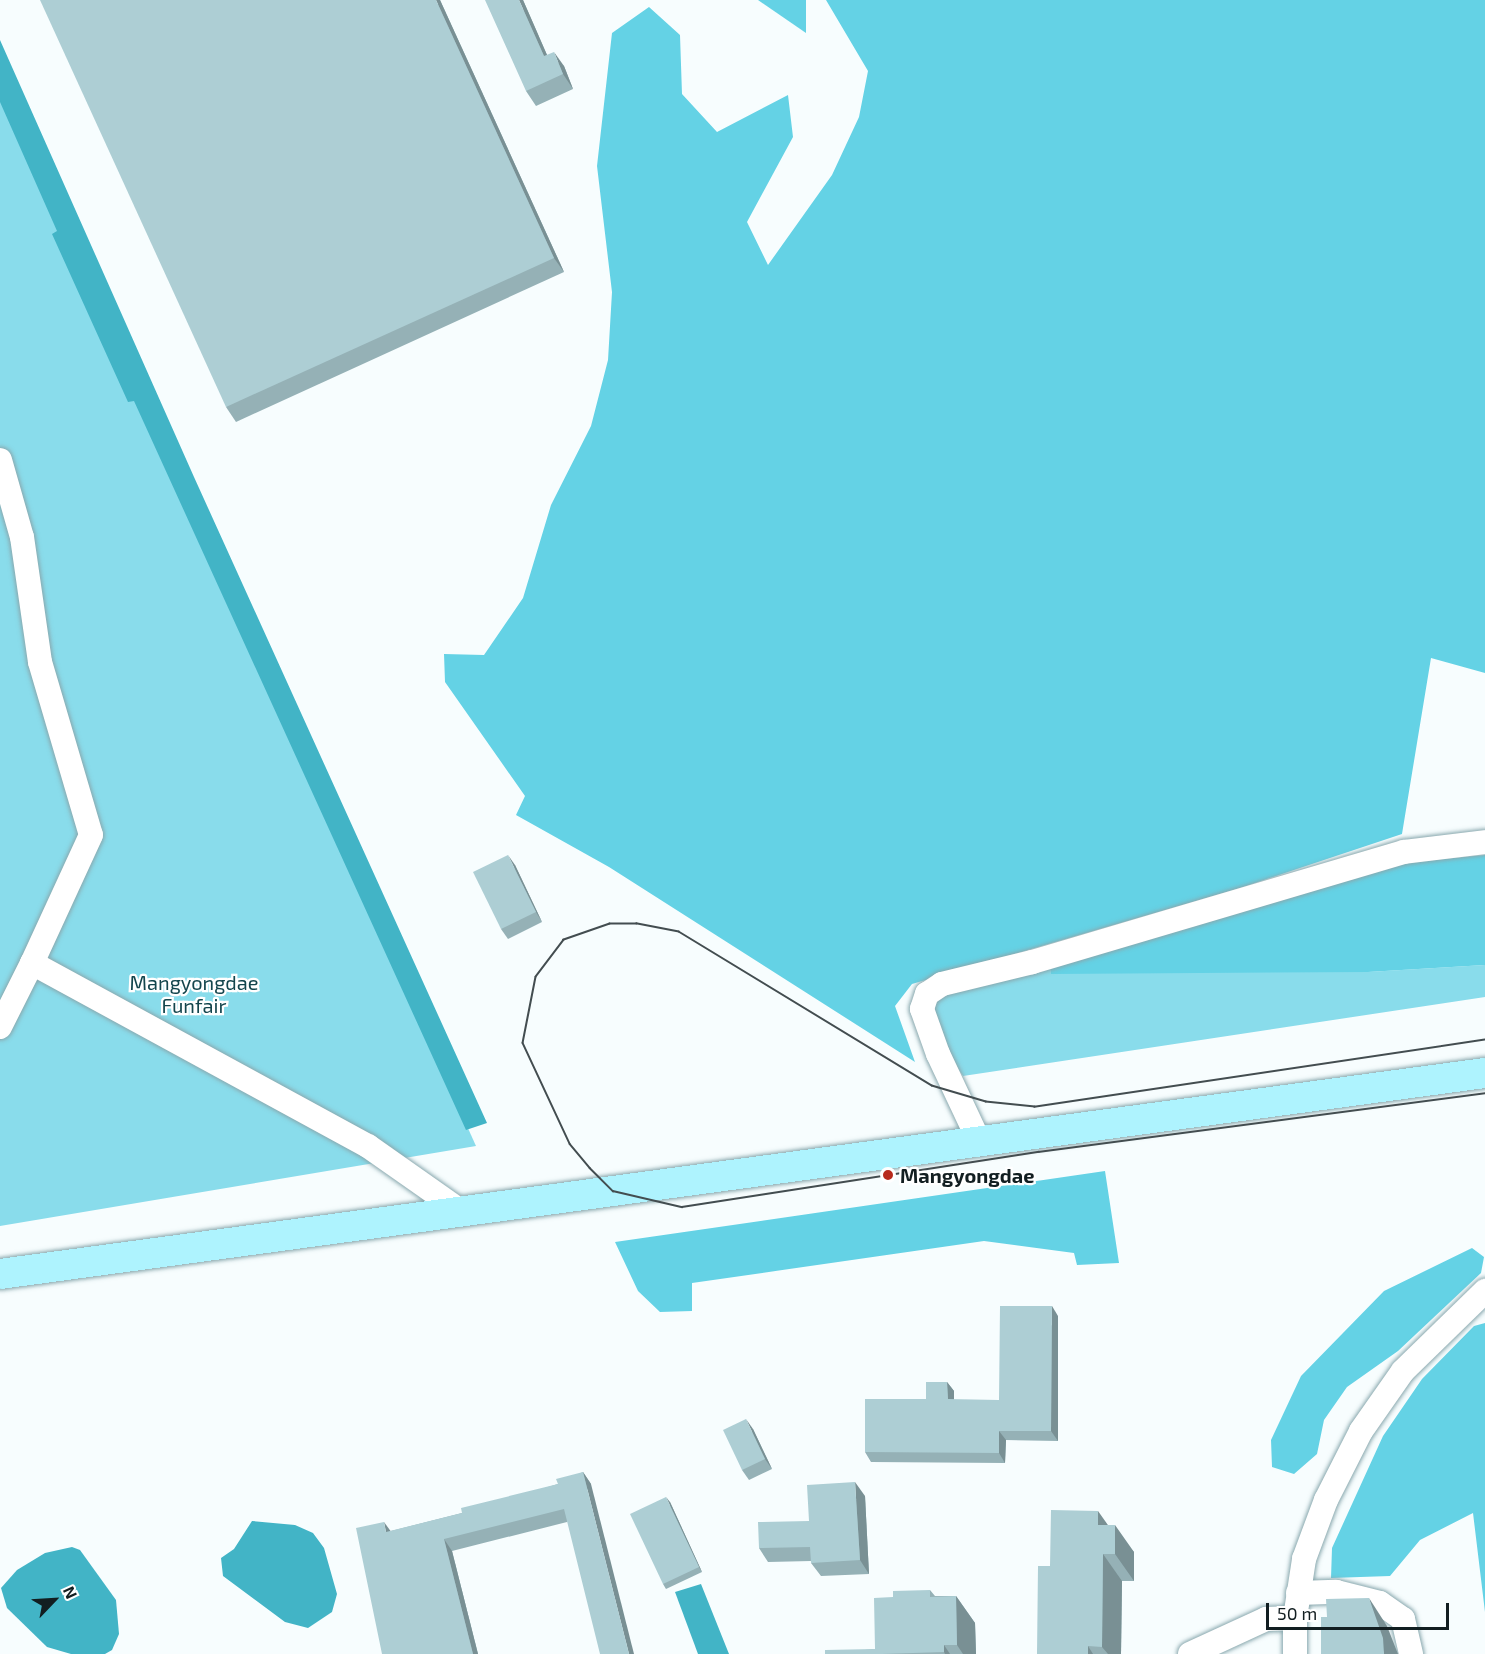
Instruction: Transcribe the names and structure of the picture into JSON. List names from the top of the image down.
{
  "parks": ["Mangyongdae Funfair"],
  "places": ["Mangyongdae"],
  "scale_bar": "50 m",
  "north": "top right"
}
